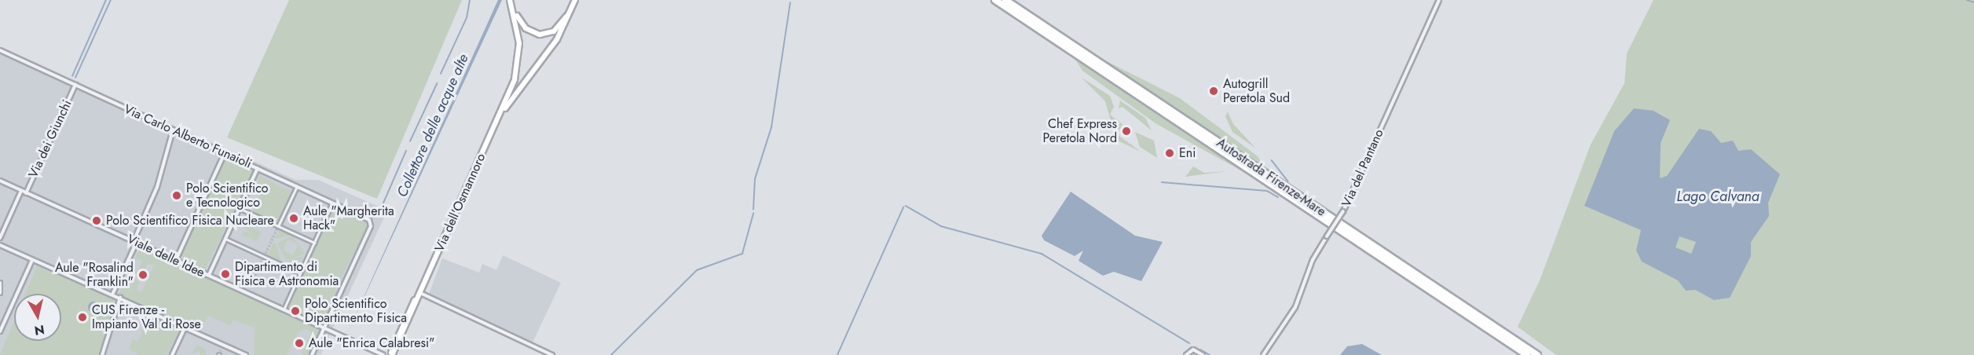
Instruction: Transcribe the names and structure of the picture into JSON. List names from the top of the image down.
{
  "streets": {
    "highway": ["Autostrada Firenze-Mare"],
    "main road": ["Via dell'Osmannoro"],
    "street": [
      "Via Carlo Alberto Funaioli",
      "Via dei Giunchi",
      "Via del Pantano",
      "Viale delle Idee"
    ]
  },
  "crossings": [
    ["Via Carlo Alberto Funaioli", "Via dei Giunchi"],
    ["Via Carlo Alberto Funaioli", "Viale delle Idee"],
    ["Via dei Giunchi", "Viale delle Idee"]
  ],
  "water": ["Collettore delle acque alte", "Lago Calvana"],
  "places": [
    "Autogrill Peretola Sud",
    "Chef Express Peretola Nord",
    "Eni",
    "Polo Scientifico e Tecnologico",
    "Aule \"Margherita Hack\"",
    "Polo Scientifico Fisica Nucleare",
    "Dipartimento di Fisica e Astronomia",
    "Aule \"Rosalind Franklin\"",
    "Polo Scientifico Dipartimento Fisica",
    "CUS Firenze - Impianto Val di Rose",
    "Aule \"Enrica Calabresi\""
  ],
  "north": "bottom"
}
